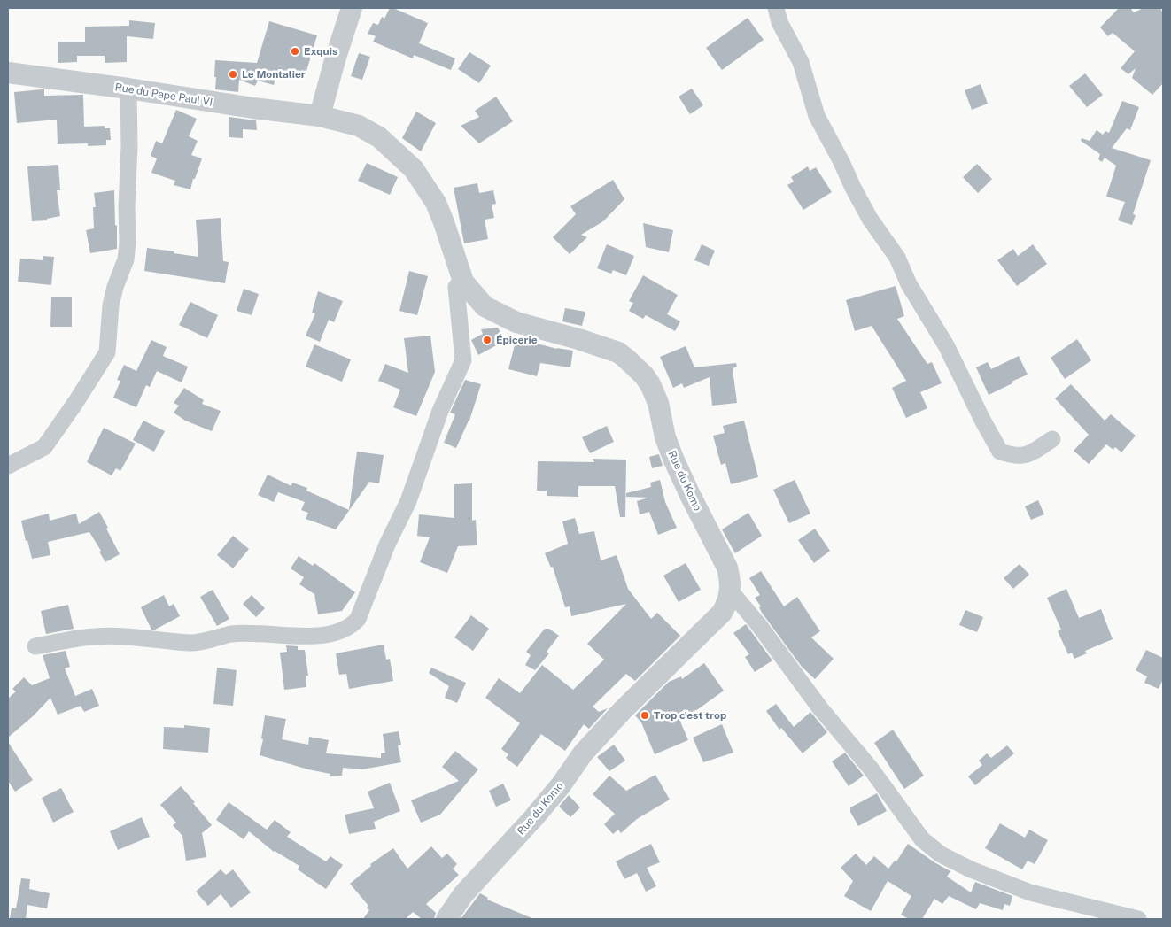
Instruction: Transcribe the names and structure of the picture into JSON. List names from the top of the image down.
{
  "streets": {
    "street": ["Rue du Pape Paul VI", "Rue du Komo"]
  },
  "crossings": [
    ["Rue du Pape Paul VI", "Rue du Komo"]
  ],
  "places": [
    "Exquis",
    "Le Montalier",
    "Épicerie",
    "Trop c'est trop"
  ]
}
